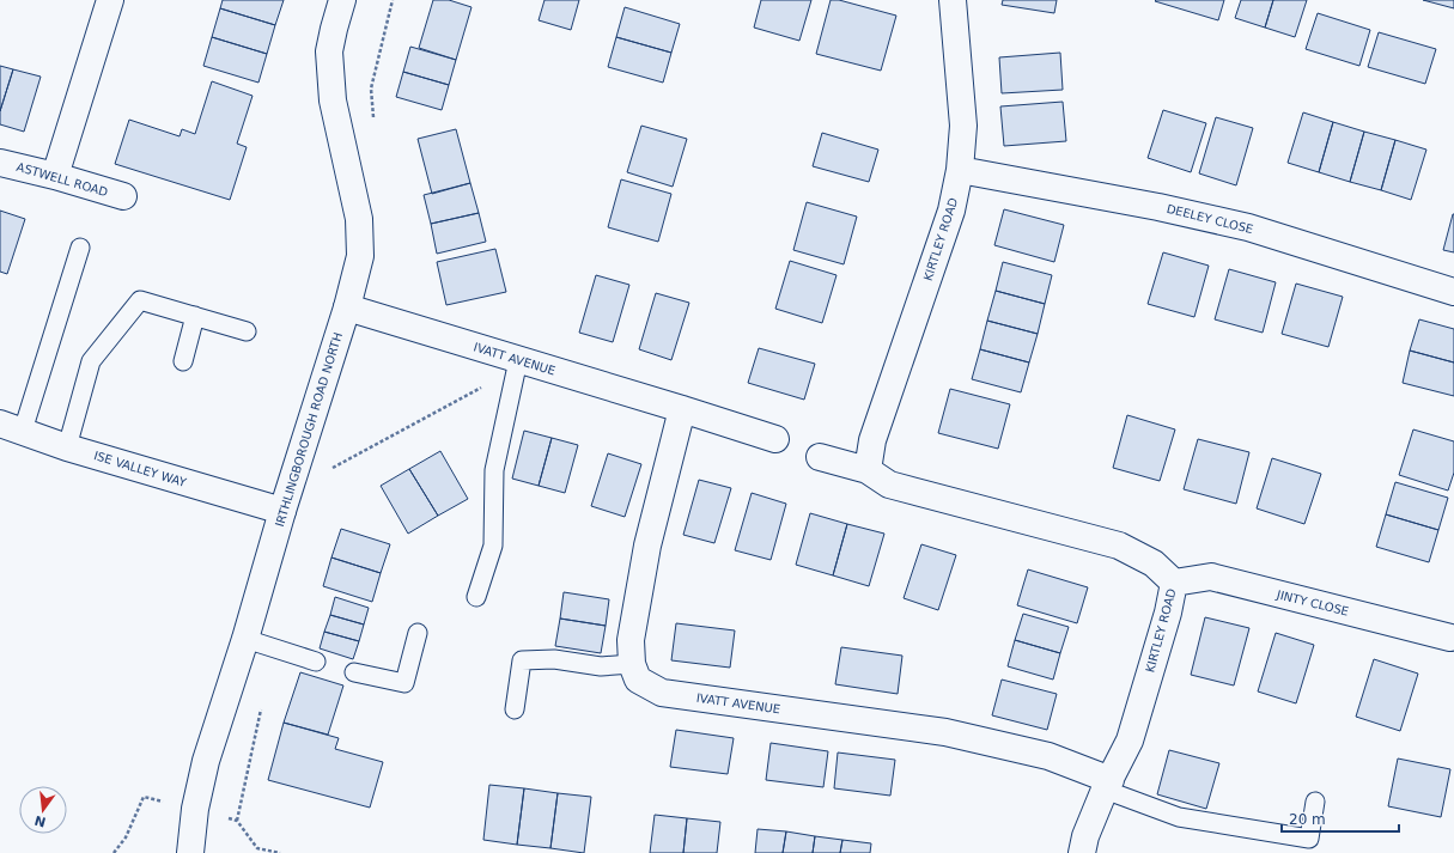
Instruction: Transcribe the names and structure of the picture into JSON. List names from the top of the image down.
{
  "streets": {
    "street": [
      "ASTWELL ROAD",
      "DEELEY CLOSE",
      "KIRTLEY ROAD",
      "IVATT AVENUE",
      "IRTHLINGBOROUGH ROAD NORTH",
      "ISE VALLEY WAY",
      "JINTY CLOSE"
    ]
  },
  "crossings": [
    ["DEELEY CLOSE", "KIRTLEY ROAD"],
    ["KIRTLEY ROAD", "IVATT AVENUE"],
    ["KIRTLEY ROAD", "JINTY CLOSE"],
    ["IVATT AVENUE", "IRTHLINGBOROUGH ROAD NORTH"],
    ["IRTHLINGBOROUGH ROAD NORTH", "ISE VALLEY WAY"]
  ],
  "scale_bar": "20 m",
  "north": "bottom"
}
